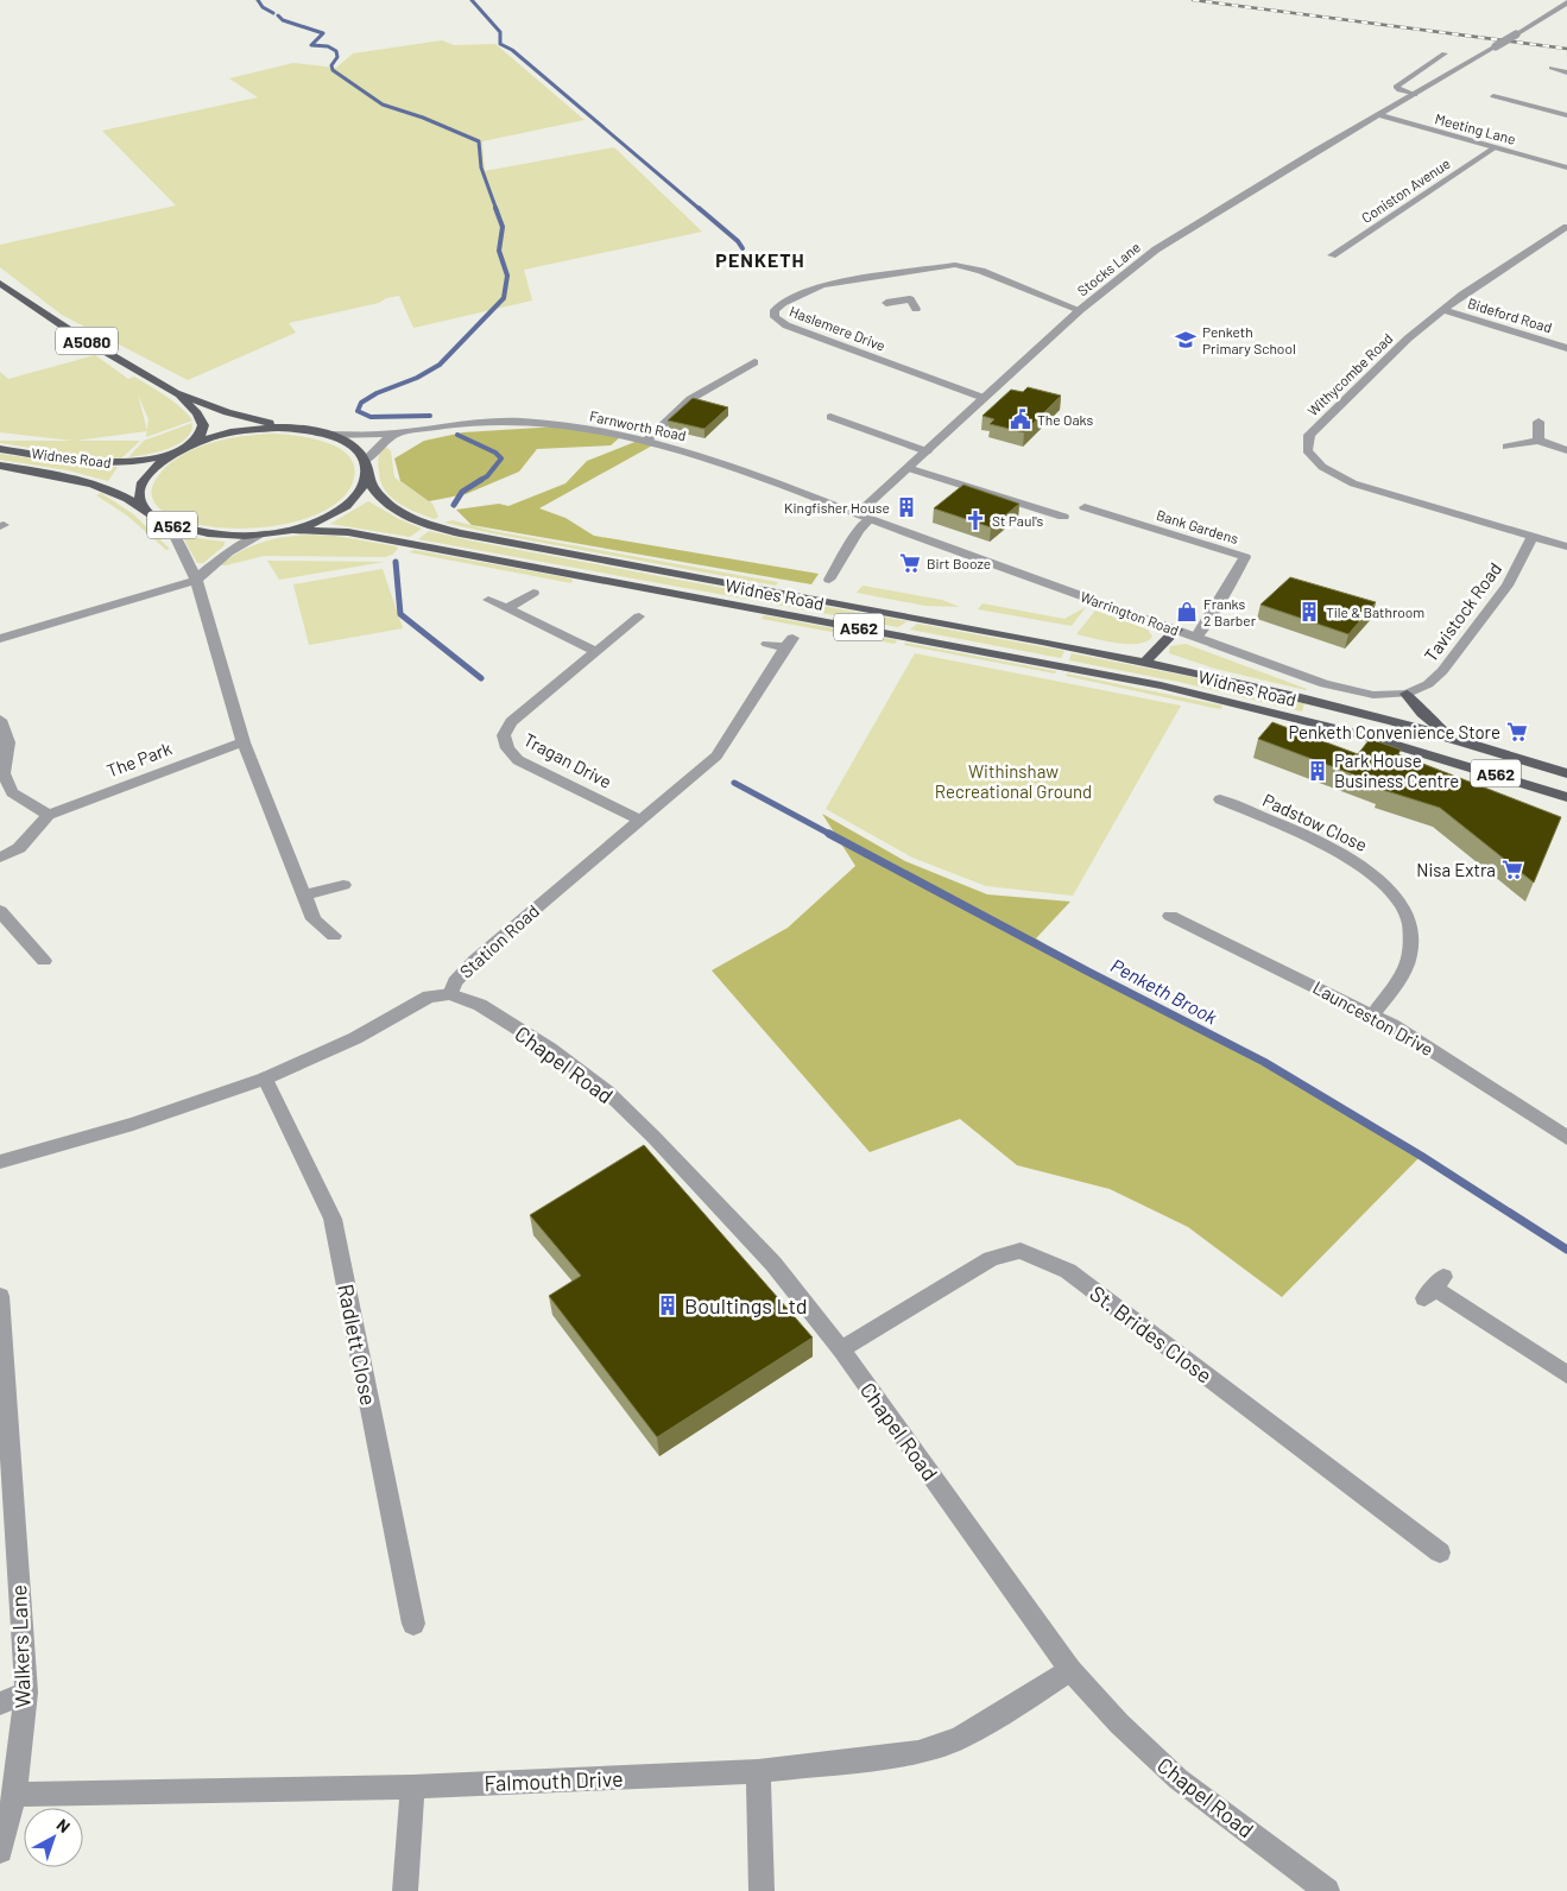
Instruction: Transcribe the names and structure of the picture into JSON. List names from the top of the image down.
{
  "streets": {
    "main road": ["A5080", "Widnes Road", "A562"],
    "street": [
      "Meeting Lane",
      "Coniston Avenue",
      "Stocks Lane",
      "Bideford Road",
      "Haslemere Drive",
      "Withycombe Road",
      "Farnworth Road",
      "Bank Gardens",
      "Tavistock Road",
      "Warrington Road",
      "The Park",
      "Tragan Drive",
      "Padstow Close",
      "Station Road",
      "Launceston Drive",
      "Chapel Road",
      "St. Brides Close",
      "Radlett Close",
      "Walkers Lane",
      "Falmouth Drive"
    ]
  },
  "crossings": [
    ["Meeting Lane", "Coniston Avenue"],
    ["Meeting Lane", "Stocks Lane"],
    ["Stocks Lane", "Haslemere Drive"],
    ["Stocks Lane", "Farnworth Road"],
    ["Stocks Lane", "Warrington Road"],
    ["Bideford Road", "Withycombe Road"],
    ["A5080", "Widnes Road"],
    ["A5080", "A562"],
    ["Withycombe Road", "Tavistock Road"],
    ["Farnworth Road", "A562"],
    ["Farnworth Road", "Warrington Road"],
    ["Widnes Road", "A562"],
    ["Bank Gardens", "Warrington Road"],
    ["Tavistock Road", "Warrington Road"],
    ["Tragan Drive", "Station Road"],
    ["Padstow Close", "Launceston Drive"],
    ["Station Road", "Chapel Road"],
    ["Station Road", "Radlett Close"],
    ["Chapel Road", "St. Brides Close"],
    ["Chapel Road", "Falmouth Drive"],
    ["Walkers Lane", "Falmouth Drive"]
  ],
  "districts": ["PENKETH"],
  "water": ["Penketh Brook"],
  "parks": ["Withinshaw Recreational Ground"],
  "places": {
    "school or university": ["Penketh Primary School"],
    "public building": ["The Oaks"],
    "building": [
      "Kingfisher House",
      "Tile & Bathroom",
      "Park House Business Centre",
      "Boultings Ltd"
    ],
    "church": ["St Paul's"],
    "supermarket": ["Birt Booze", "Penketh Convenience Store", "Nisa Extra"],
    "shop": ["Franks 2 Barber"]
  },
  "north": "top right"
}
